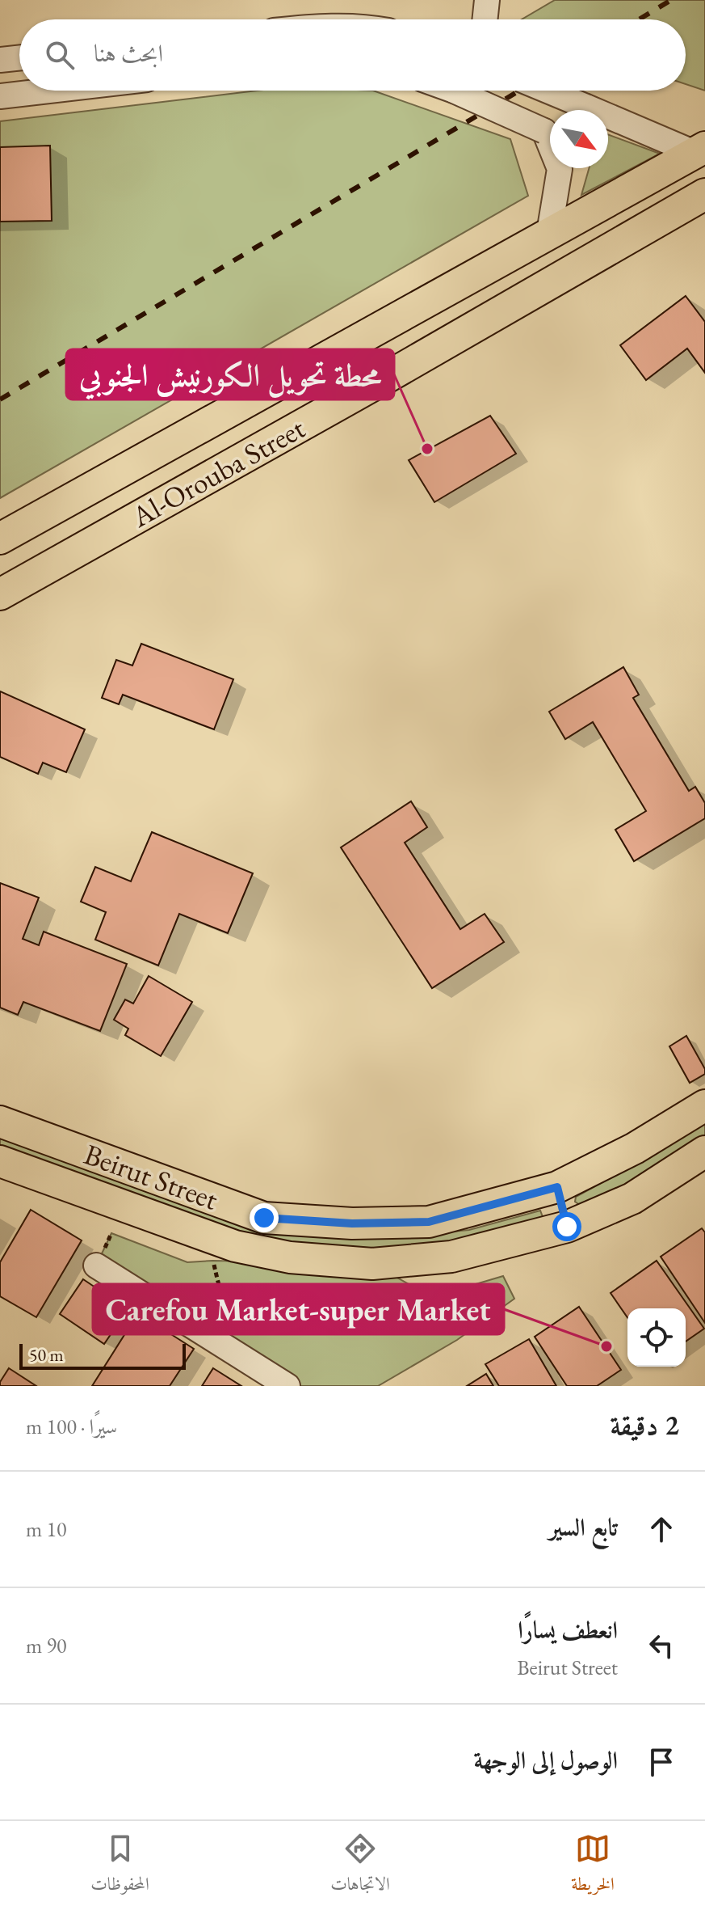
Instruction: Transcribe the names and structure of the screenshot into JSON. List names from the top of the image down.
{
  "streets": {
    "main road": ["Al-Orouba Street", "Beirut Street"]
  },
  "places": ["محطة تحويل الكورنيش الجنوبي", "Carefou Market-super Market"],
  "scale_bar": "50 m",
  "north": "bottom right",
  "page": {
    "search": "ابحث هنا",
    "scale": "50 m",
    "heading": ["2 دقيقة", "سيرًا · 100 m"],
    "list": [
      ["تابع السير", "10 m"],
      ["انعطف يسارًا", "Beirut Street", "90 m"],
      "الوصول إلى الوجهة"
    ],
    "nav": ["الخريطة", "الاتجاهات", "المحفوظات"]
  }
}
